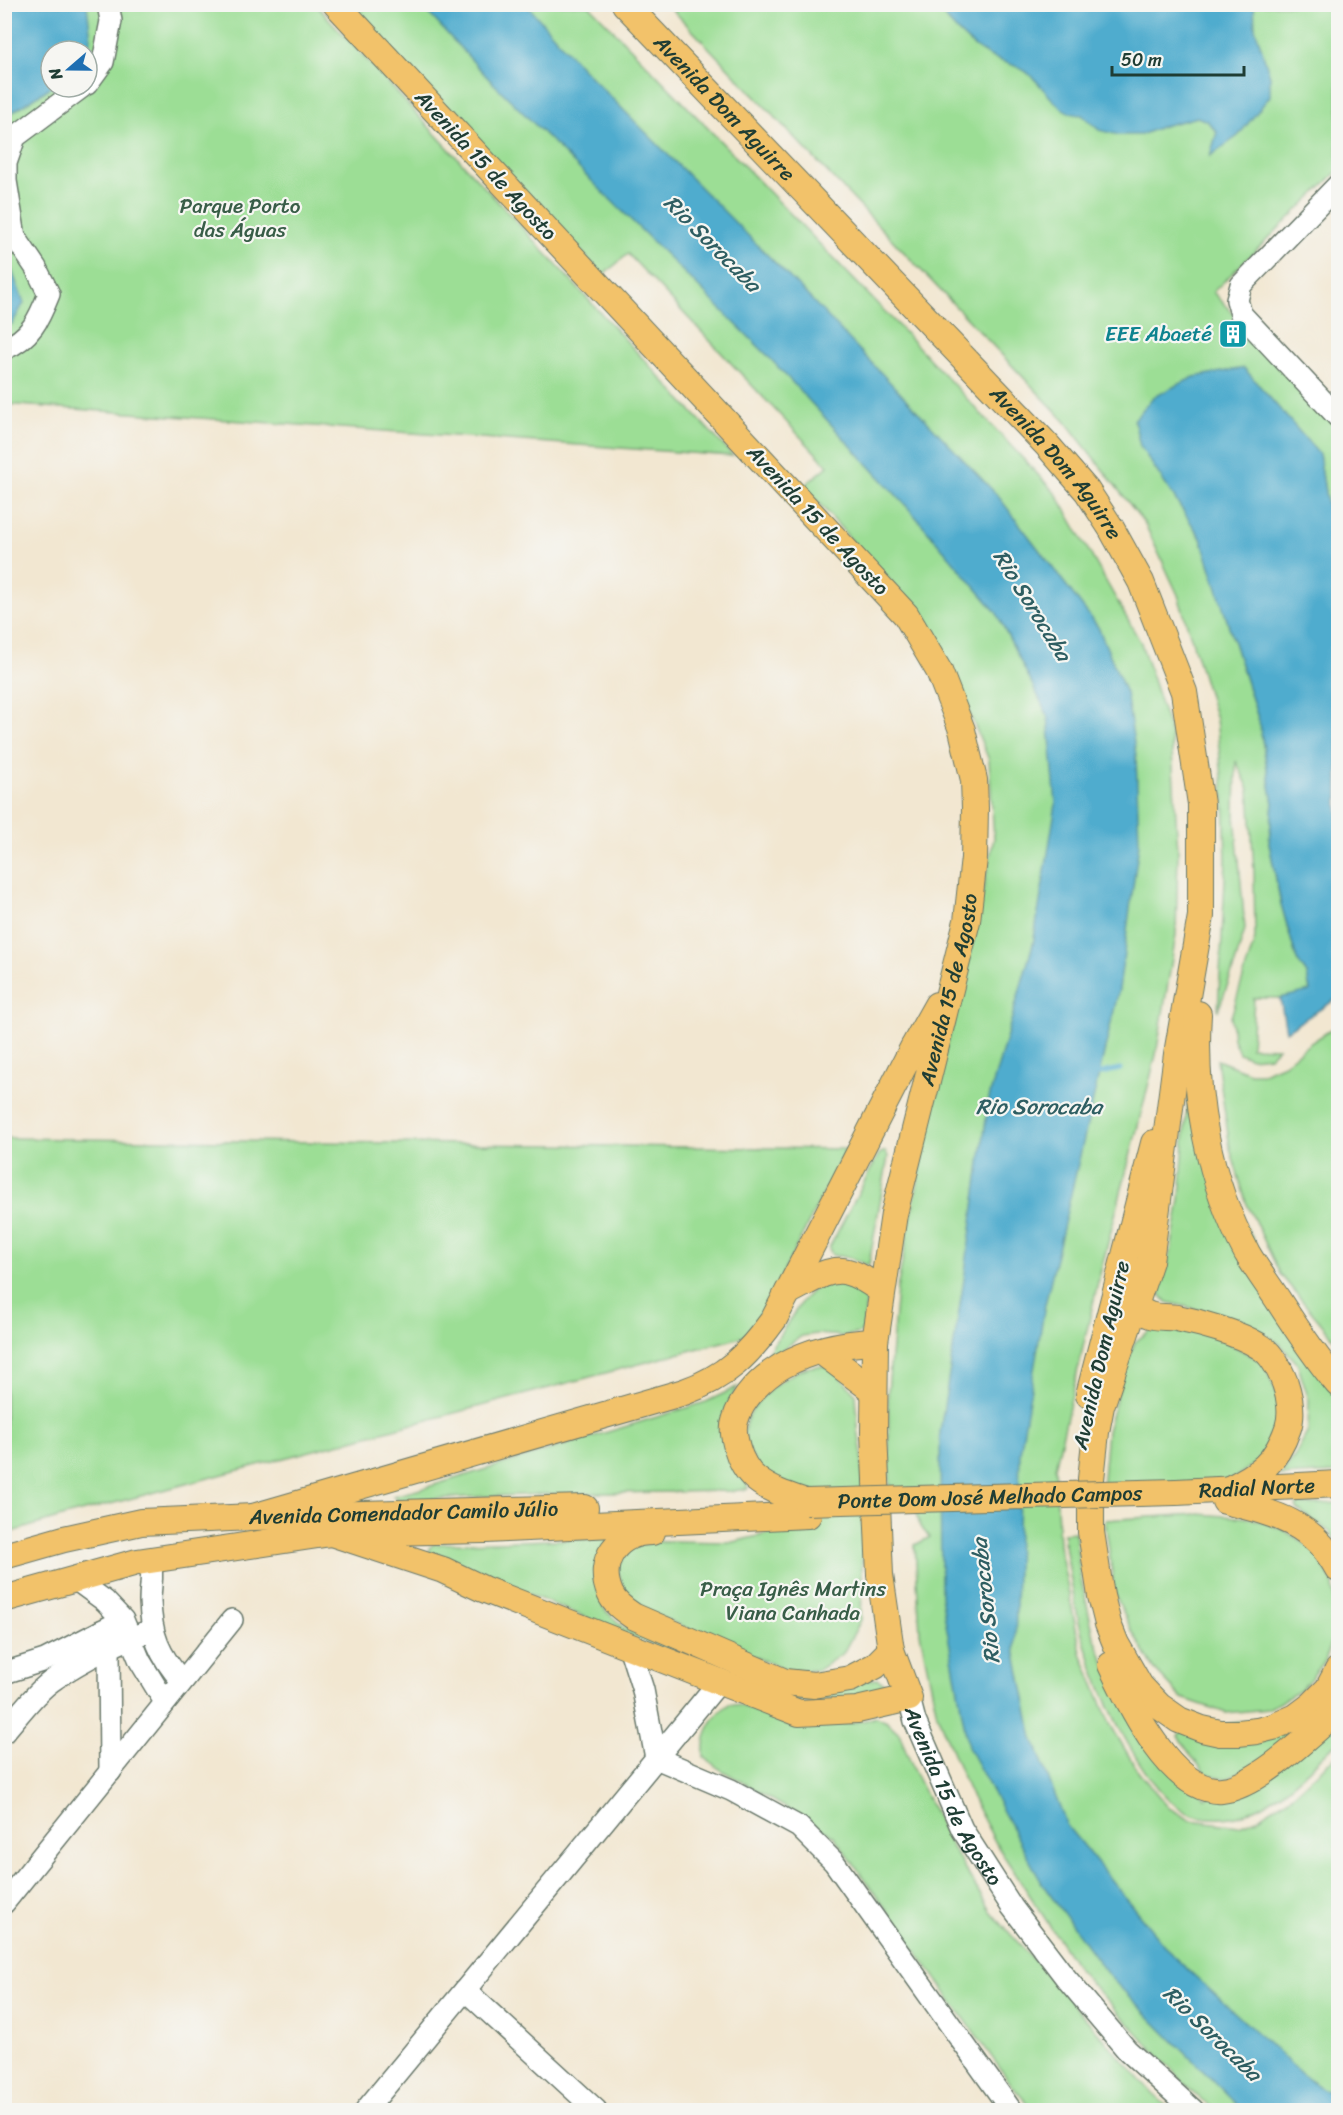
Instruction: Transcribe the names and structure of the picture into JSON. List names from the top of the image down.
{
  "streets": {
    "main road": [
      "Avenida Dom Aguirre",
      "Avenida 15 de Agosto",
      "Radial Norte",
      "Ponte Dom José Melhado Campos",
      "Avenida Comendador Camilo Júlio"
    ]
  },
  "crossings": [
    ["Avenida 15 de Agosto", "Avenida Comendador Camilo Júlio"],
    ["Radial Norte", "Ponte Dom José Melhado Campos"],
    ["Ponte Dom José Melhado Campos", "Avenida Comendador Camilo Júlio"]
  ],
  "water": ["Rio Sorocaba"],
  "parks": ["Parque Porto das Águas", "Praça Ignês Martins Viana Canhada"],
  "places": {
    "building": ["EEE Abaeté"]
  },
  "scale_bar": "50 m",
  "north": "left"
}
